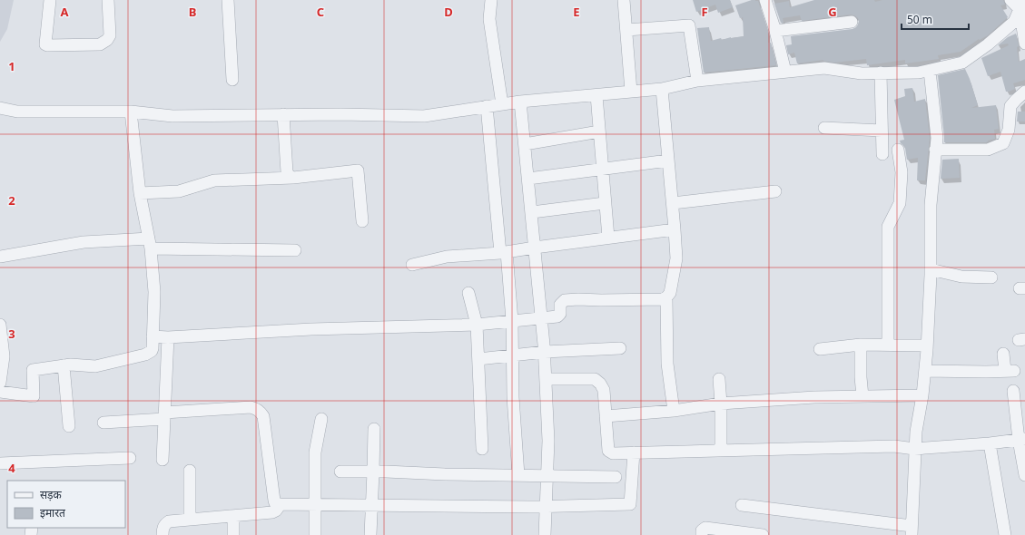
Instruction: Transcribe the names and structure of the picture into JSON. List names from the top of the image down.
{
  "legend": ["सड़क", "इमारत"],
  "scale_bar": "50 m",
  "grid": {
    "columns": [
      "A",
      "B",
      "C",
      "D",
      "E",
      "F",
      "G"
    ],
    "rows": [
      "1",
      "2",
      "3",
      "4"
    ]
  }
}
